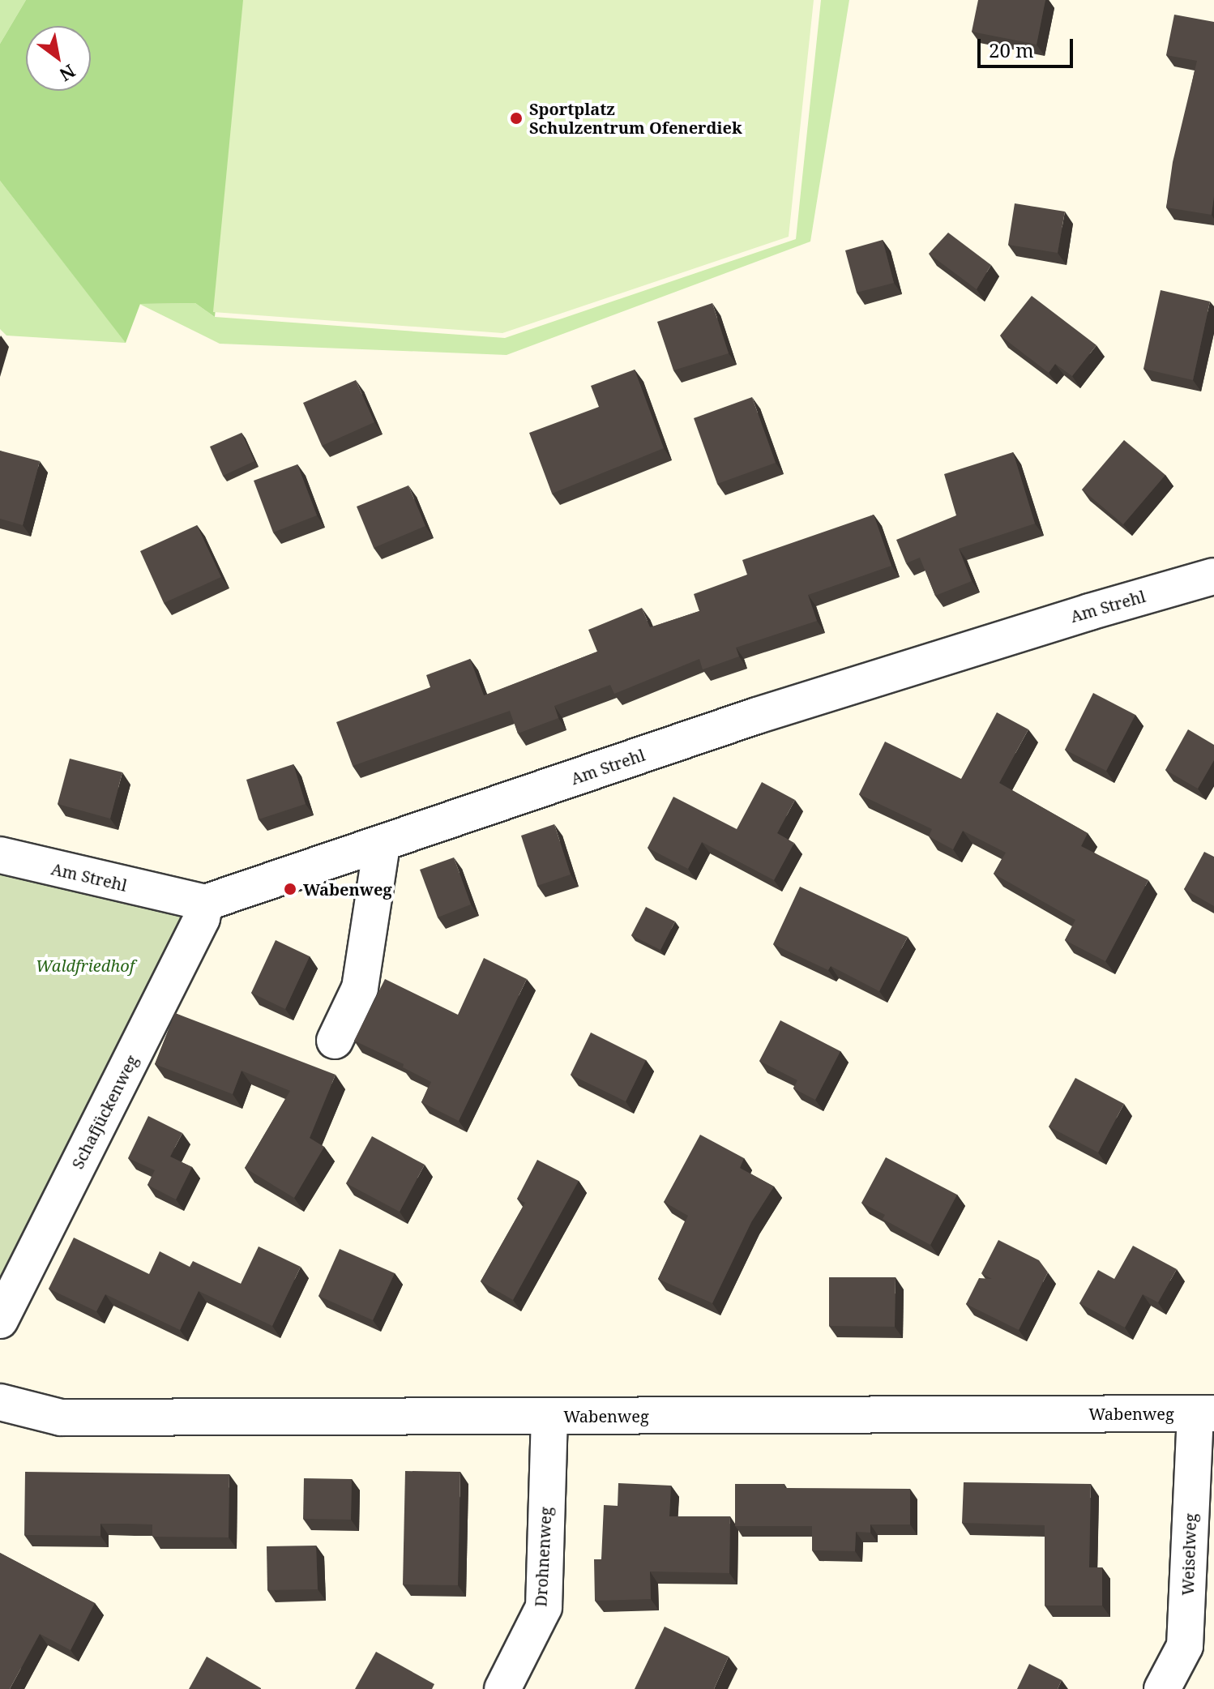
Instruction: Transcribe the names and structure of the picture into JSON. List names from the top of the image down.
{
  "streets": {
    "street": [
      "Am Strehl",
      "Schafjückenweg",
      "Wabenweg",
      "Weiselweg",
      "Drohnenweg"
    ]
  },
  "crossings": [
    ["Am Strehl", "Schafjückenweg"],
    ["Wabenweg", "Weiselweg"],
    ["Wabenweg", "Drohnenweg"]
  ],
  "parks": ["Waldfriedhof"],
  "places": ["Sportplatz Schulzentrum Ofenerdiek", "Wabenweg"],
  "scale_bar": "20 m",
  "north": "bottom right"
}
